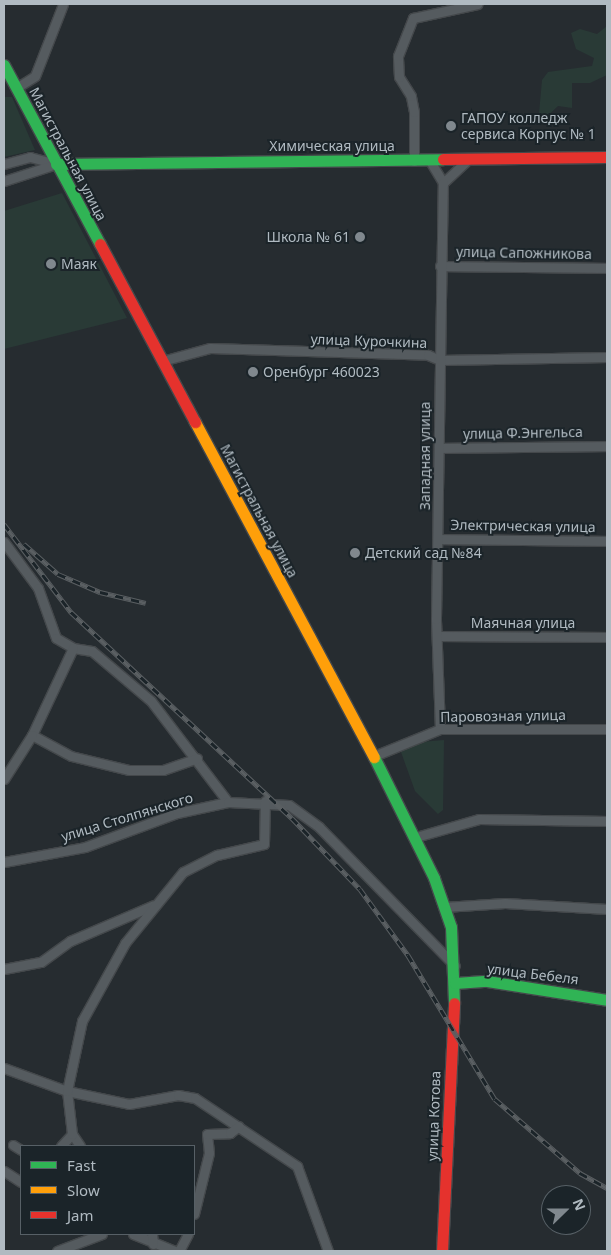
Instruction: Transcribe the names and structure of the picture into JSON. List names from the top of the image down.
{
  "streets": {
    "street": [
      "Химическая улица",
      "Магистральная улица",
      "улица Сапожникова",
      "улица Курочкина",
      "улица Ф.Энгельса",
      "Западная улица",
      "Электрическая улица",
      "Маячная улица",
      "Паровозная улица",
      "улица Столпянского",
      "улица Бебеля",
      "улица Котова"
    ]
  },
  "crossings": [
    ["Химическая улица", "Магистральная улица"],
    ["Магистральная улица", "улица Курочкина"],
    ["Магистральная улица", "Паровозная улица"],
    ["Магистральная улица", "улица Столпянского"],
    ["Магистральная улица", "улица Бебеля"],
    ["Магистральная улица", "улица Котова"],
    ["улица Сапожникова", "Западная улица"],
    ["улица Курочкина", "Западная улица"],
    ["улица Ф.Энгельса", "Западная улица"],
    ["Западная улица", "Электрическая улица"],
    ["Западная улица", "Маячная улица"],
    ["Западная улица", "Паровозная улица"],
    ["улица Бебеля", "улица Котова"]
  ],
  "places": [
    "ГАПОУ колледж сервиса Корпус № 1",
    "Школа № 61",
    "Маяк",
    "Оренбург 460023",
    "Детский сад №84"
  ],
  "legend": ["Fast", "Slow", "Jam"],
  "north": "right"
}
